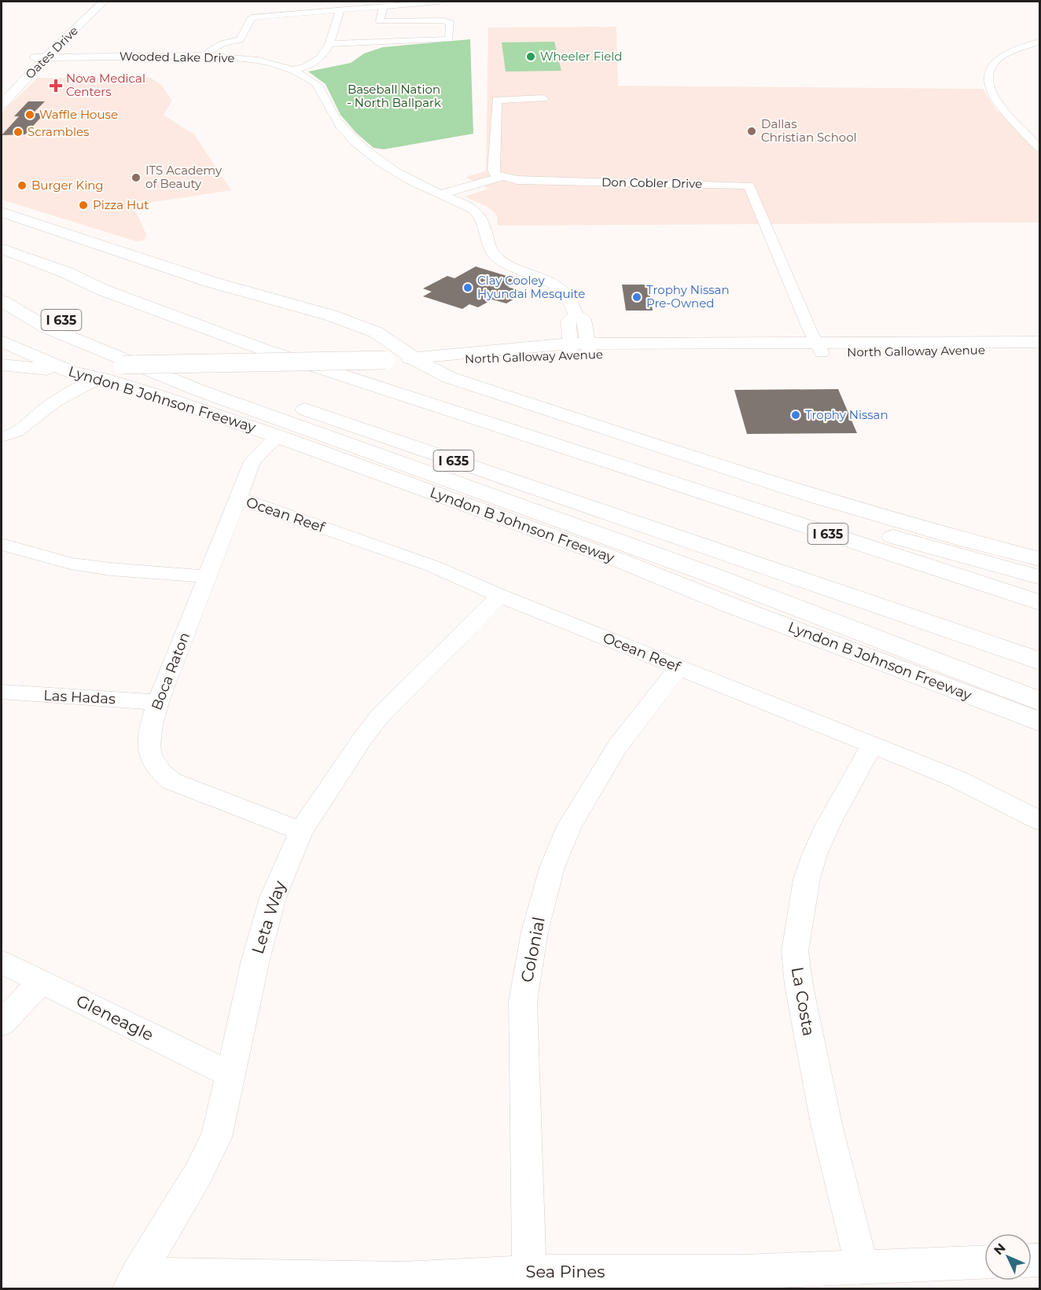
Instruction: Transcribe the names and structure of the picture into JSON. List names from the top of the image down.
{
  "streets": {
    "main road": [
      "Oates Drive",
      "I 635",
      "North Galloway Avenue",
      "Lyndon B Johnson Freeway"
    ],
    "street": [
      "Wooded Lake Drive",
      "Don Cobler Drive",
      "Ocean Reef",
      "Boca Raton",
      "Las Hadas",
      "Leta Way",
      "Colonial",
      "La Costa",
      "Gleneagle",
      "Sea Pines"
    ]
  },
  "crossings": [
    ["Oates Drive", "Wooded Lake Drive"],
    ["Wooded Lake Drive", "North Galloway Avenue"],
    ["Don Cobler Drive", "North Galloway Avenue"],
    ["North Galloway Avenue", "Lyndon B Johnson Freeway"],
    ["Lyndon B Johnson Freeway", "Boca Raton"],
    ["Ocean Reef", "Boca Raton"],
    ["Ocean Reef", "Leta Way"],
    ["Ocean Reef", "Colonial"],
    ["Ocean Reef", "La Costa"],
    ["Boca Raton", "Las Hadas"],
    ["Boca Raton", "Leta Way"],
    ["Leta Way", "Gleneagle"],
    ["Leta Way", "Sea Pines"],
    ["Colonial", "Sea Pines"],
    ["La Costa", "Sea Pines"]
  ],
  "parks": ["Baseball Nation - North Ballpark"],
  "places": {
    "other": [
      "Wheeler Field",
      "Waffle House",
      "Dallas Christian School",
      "Scrambles",
      "ITS Academy of Beauty",
      "Burger King",
      "Pizza Hut",
      "Clay Cooley Hyundai Mesquite",
      "Trophy Nissan Pre-Owned",
      "Trophy Nissan"
    ],
    "health": ["Nova Medical Centers"]
  },
  "north": "top left"
}
